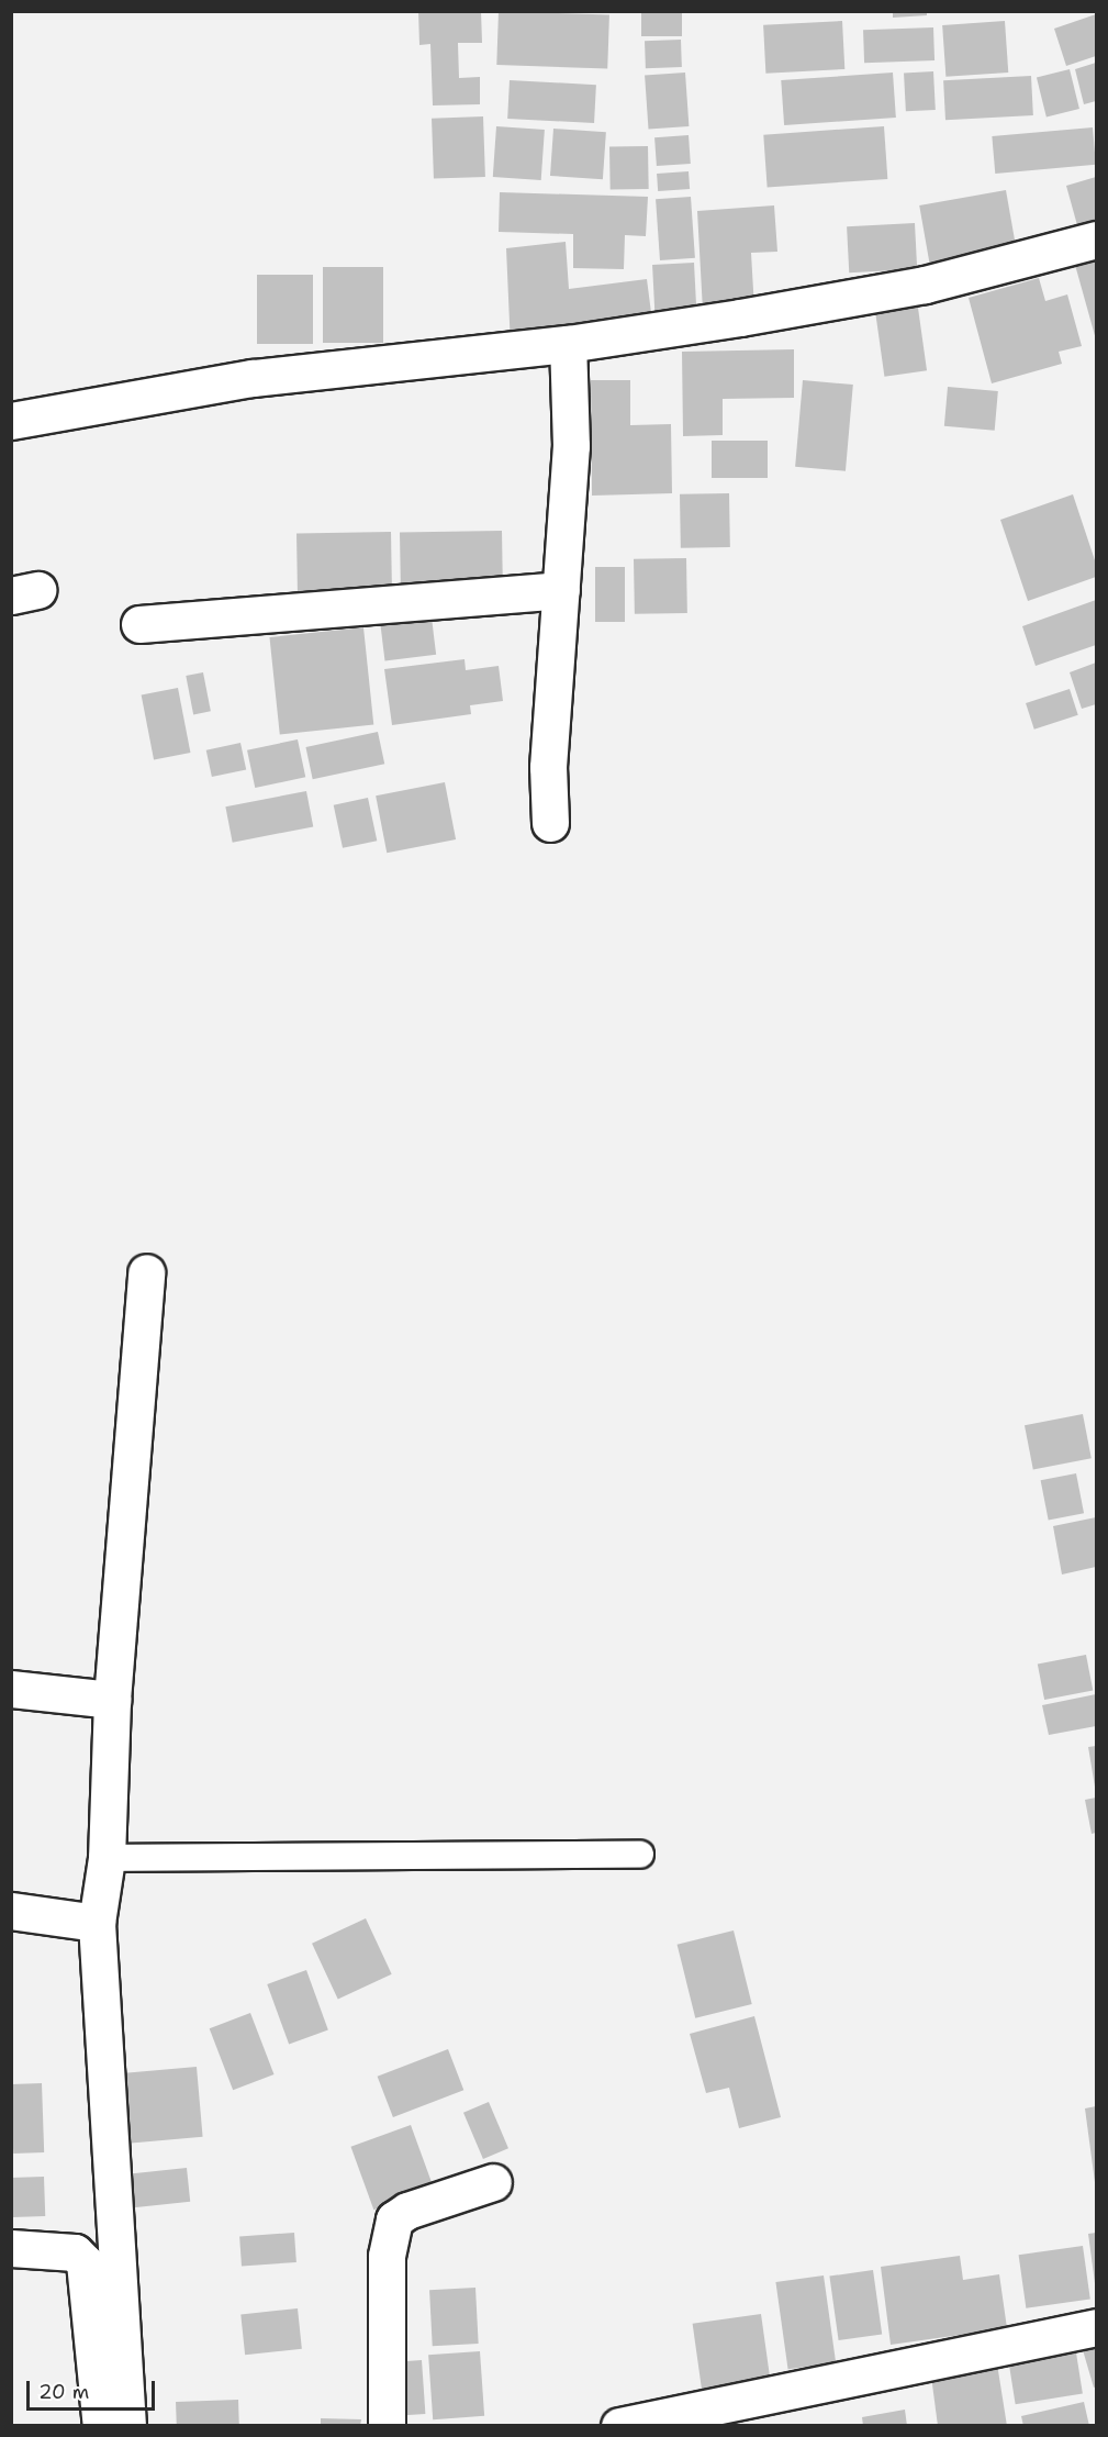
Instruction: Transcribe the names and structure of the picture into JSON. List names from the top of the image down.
{
  "scale_bar": "20 m"
}
